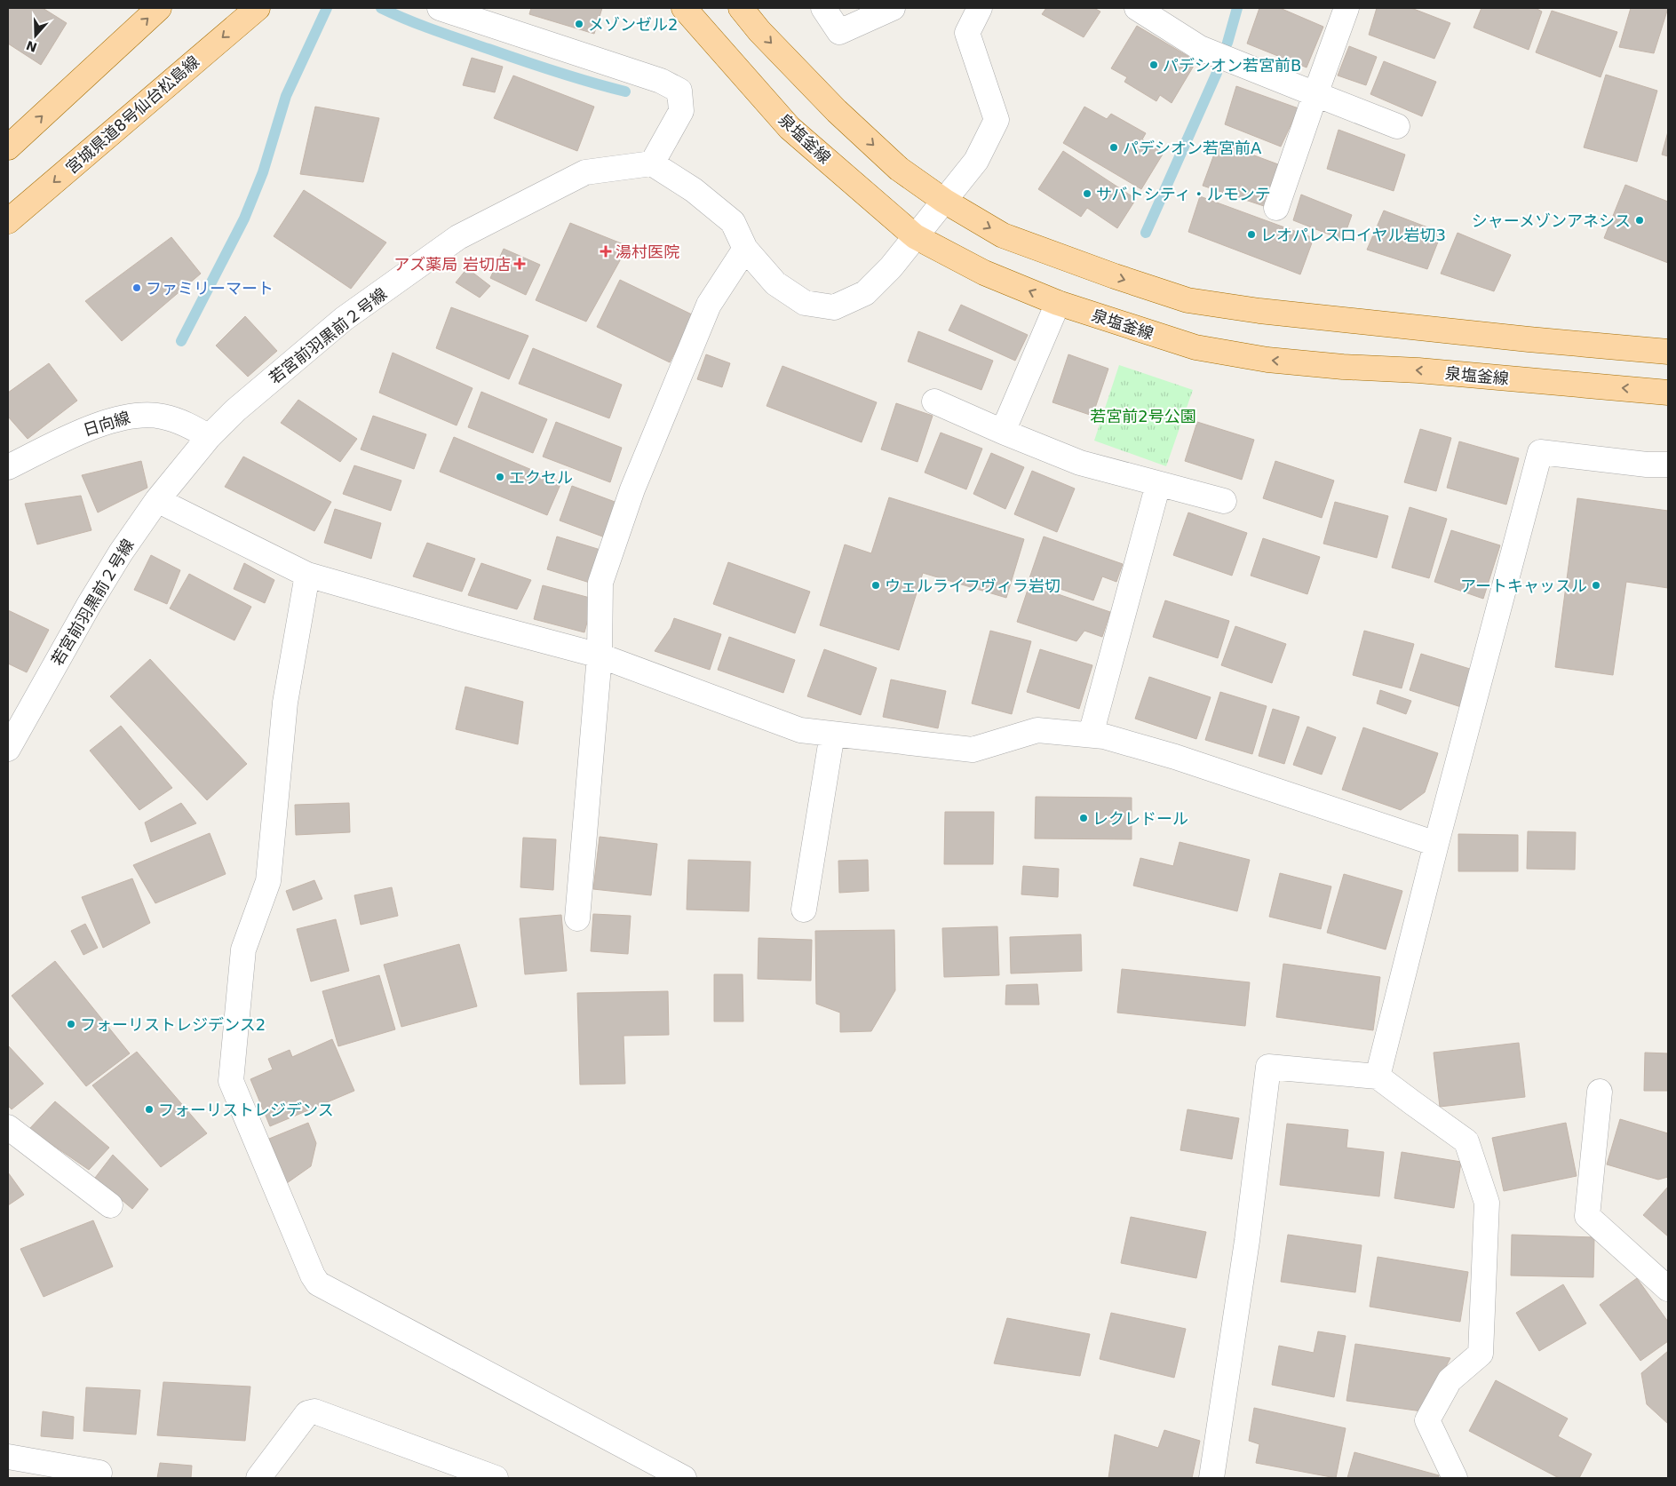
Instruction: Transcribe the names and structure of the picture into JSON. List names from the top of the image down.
{
  "streets": {
    "main road": ["宮城県道8号仙台松島線", "泉塩釜線"],
    "street": ["若宮前羽黒前２号線", "日向線"]
  },
  "crossings": [
    ["若宮前羽黒前２号線", "日向線"]
  ],
  "parks": ["若宮前2号公園"],
  "places": {
    "other": [
      "メゾンゼル2",
      "パデシオン若宮前B",
      "パデシオン若宮前A",
      "サバトシティ・ルモンテ",
      "シャーメゾンアネシス",
      "レオパレスロイヤル岩切3",
      "ファミリーマート",
      "エクセル",
      "ウェルライフヴィラ岩切",
      "アートキャッスル",
      "レクレドール",
      "フォーリストレジデンス2",
      "フォーリストレジデンス"
    ],
    "health": ["湯村医院", "アズ薬局 岩切店"]
  },
  "north": "bottom"
}
